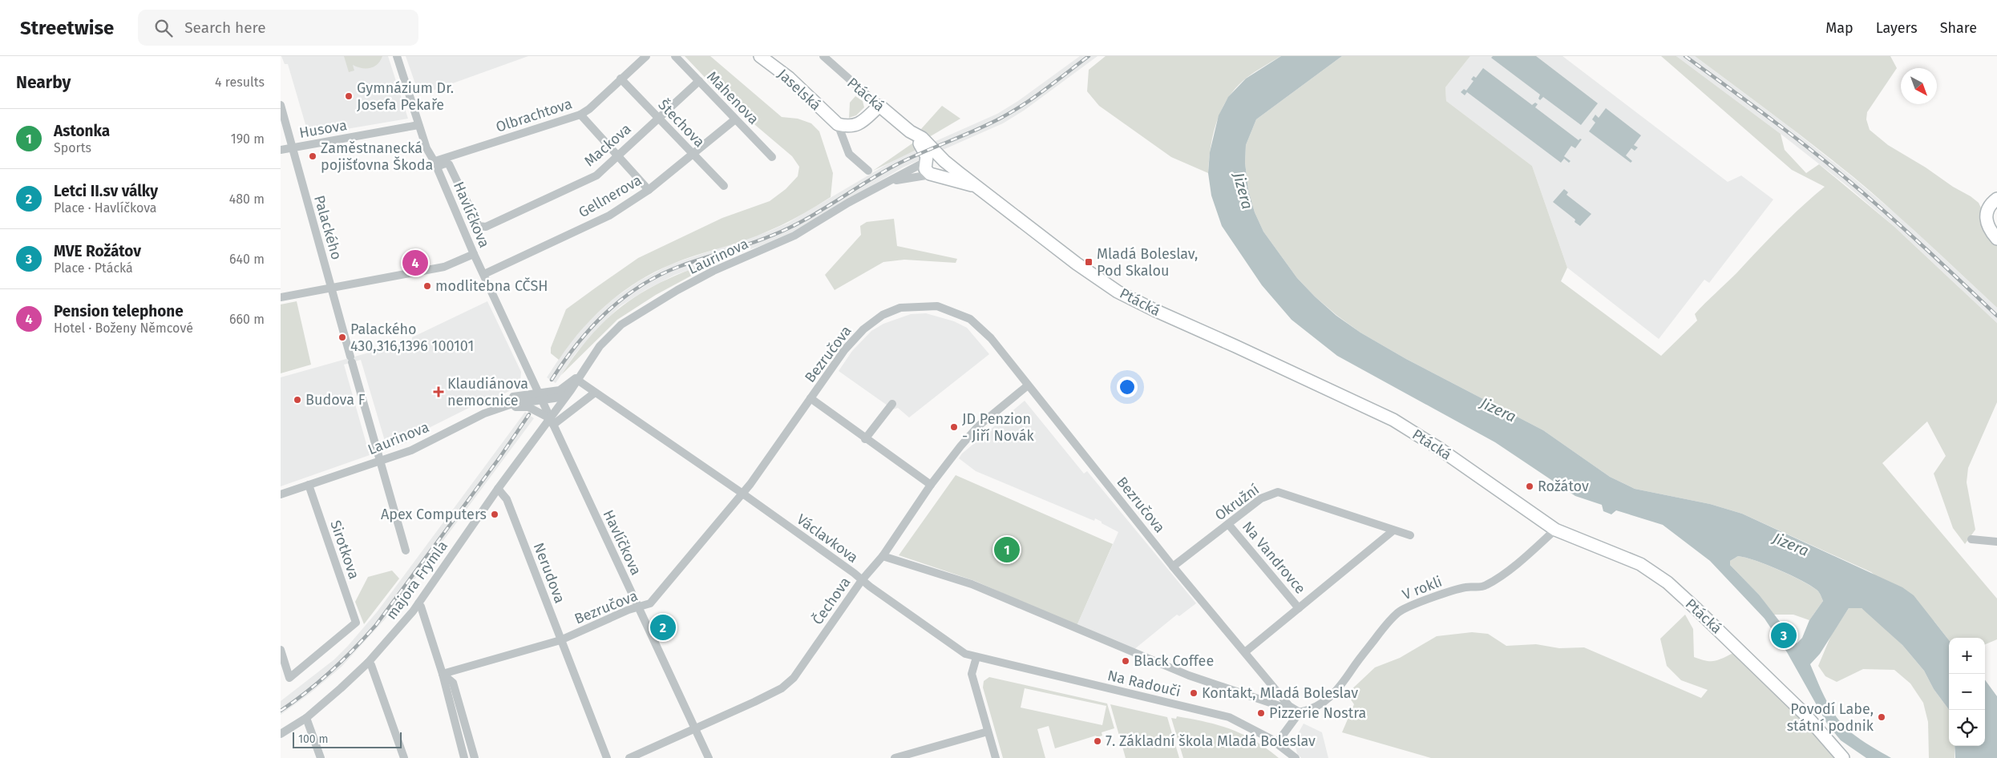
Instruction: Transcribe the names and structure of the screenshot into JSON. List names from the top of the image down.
{
  "streets": {
    "street": [
      "Jaselská",
      "Ptácká",
      "Mahenova",
      "Olbrachtova",
      "Štechova",
      "Husova",
      "Mackova",
      "Gellnerova",
      "Havlíčkova",
      "Palackého",
      "Laurinova",
      "Bezručova",
      "Okružní",
      "Václavkova",
      "Sirotkova",
      "Na Vandrovce",
      "Nerudova",
      "majora Frymla",
      "V rokli",
      "Čechova",
      "Na Radouči"
    ]
  },
  "crossings": [
    ["Ptácká", "Laurinova"],
    ["Ptácká", "V rokli"],
    ["Mahenova", "Mackova"],
    ["Mahenova", "Gellnerova"],
    ["Olbrachtova", "Štechova"],
    ["Olbrachtova", "Mackova"],
    ["Olbrachtova", "Havlíčkova"],
    ["Štechova", "Mackova"],
    ["Štechova", "Gellnerova"],
    ["Husova", "Havlíčkova"],
    ["Husova", "Palackého"],
    ["Mackova", "Havlíčkova"],
    ["Gellnerova", "Havlíčkova"],
    ["Havlíčkova", "Laurinova"],
    ["Havlíčkova", "Bezručova"],
    ["Havlíčkova", "majora Frymla"],
    ["Havlíčkova", "Čechova"],
    ["Palackého", "Laurinova"],
    ["Laurinova", "Václavkova"],
    ["Laurinova", "Sirotkova"],
    ["Laurinova", "majora Frymla"],
    ["Bezručova", "Okružní"],
    ["Bezručova", "Václavkova"],
    ["Bezručova", "Nerudova"],
    ["Bezručova", "V rokli"],
    ["Bezručova", "Čechova"],
    ["Okružní", "Na Vandrovce"],
    ["Václavkova", "Čechova"],
    ["Václavkova", "Na Radouči"],
    ["Nerudova", "majora Frymla"]
  ],
  "water": ["Jizera"],
  "places": {
    "other": [
      "Gymnázium Dr. Josefa Pekaře",
      "Zaměstnanecká pojišťovna Škoda",
      "modlitebna CČSH",
      "Palackého 430,316,1396 100101",
      "Budova F",
      "JD Penzion - Jiří Novák",
      "Rožátov",
      "Apex Computers",
      "Black Coffee",
      "Kontakt, Mladá Boleslav",
      "Pizzerie Nostra",
      "Povodí Labe, státní podnik",
      "7. Základní škola Mladá Boleslav"
    ],
    "transit": ["Mladá Boleslav, Pod Skalou"],
    "health": ["Klaudiánova nemocnice"]
  },
  "scale_bar": "100 m",
  "north": "bottom right",
  "page": {
    "header": "Streetwise",
    "search": "Search here",
    "nav": ["Map", "Layers", "Share"],
    "heading": ["Nearby", "4 results"],
    "list": [
      {
        "mark": "1",
        "name": "Astonka",
        "note": "Sports",
        "value": "190 m"
      },
      {
        "mark": "2",
        "name": "Letci II.sv války",
        "note": "Place · Havlíčkova",
        "value": "480 m"
      },
      {
        "mark": "3",
        "name": "MVE Rožátov",
        "note": "Place · Ptácká",
        "value": "640 m"
      },
      {
        "mark": "4",
        "name": "Pension telephone",
        "note": "Hotel · Boženy Němcové",
        "value": "660 m"
      }
    ],
    "pins": [
      "4",
      "1",
      "2",
      "3"
    ],
    "map_buttons": ["+", "−"],
    "scale": "100 m"
  }
}
